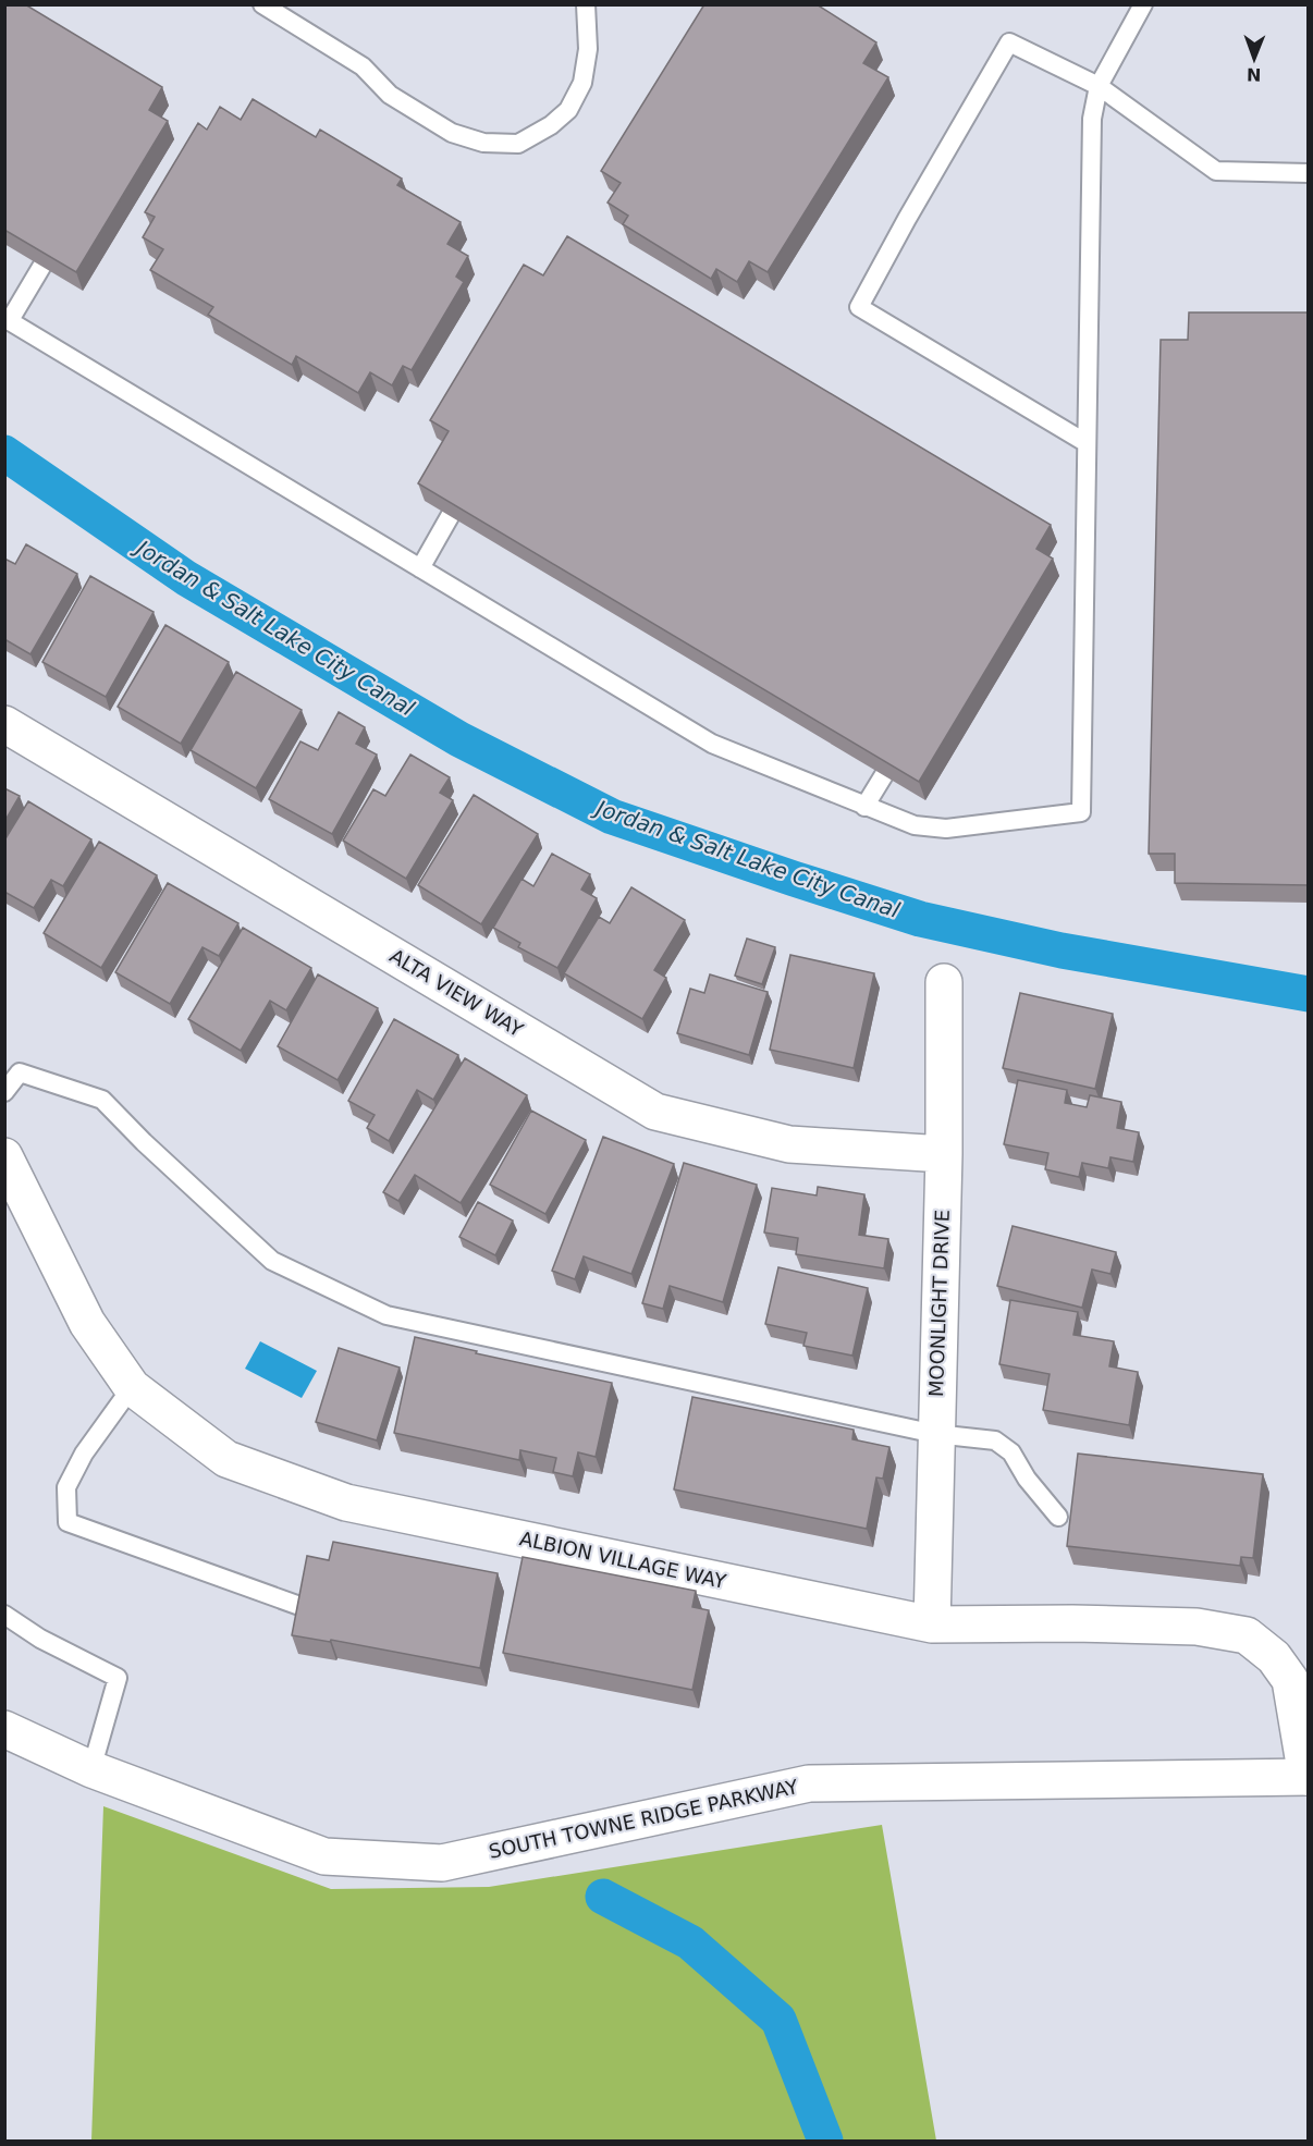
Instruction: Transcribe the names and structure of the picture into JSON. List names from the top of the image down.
{
  "streets": {
    "street": [
      "ALTA VIEW WAY",
      "MOONLIGHT DRIVE",
      "ALBION VILLAGE WAY",
      "SOUTH TOWNE RIDGE PARKWAY"
    ]
  },
  "crossings": [
    ["ALTA VIEW WAY", "MOONLIGHT DRIVE"],
    ["MOONLIGHT DRIVE", "ALBION VILLAGE WAY"],
    ["ALBION VILLAGE WAY", "SOUTH TOWNE RIDGE PARKWAY"]
  ],
  "water": ["Jordan & Salt Lake City Canal"],
  "north": "bottom"
}
